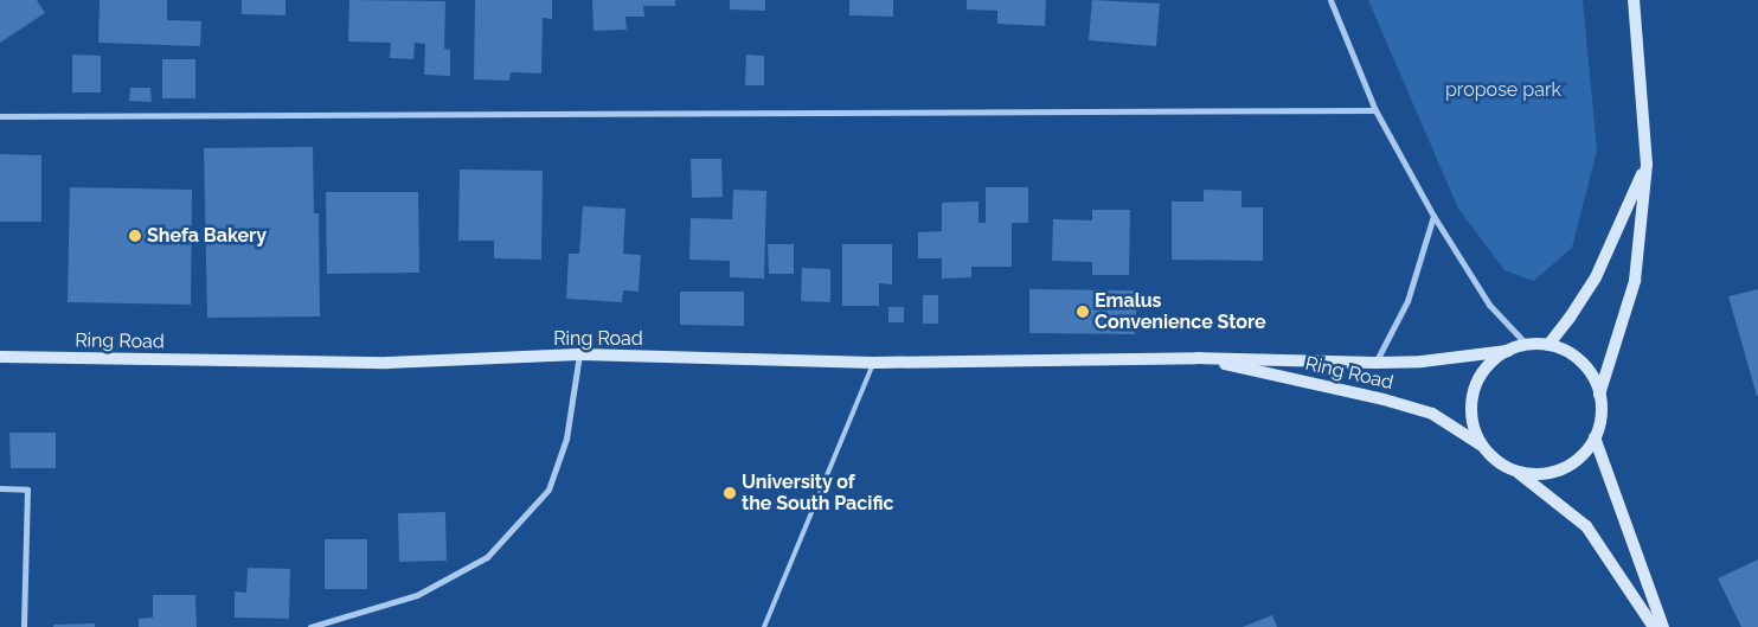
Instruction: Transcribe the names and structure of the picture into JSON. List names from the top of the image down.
{
  "streets": {
    "main road": ["Ring Road"]
  },
  "parks": ["propose park"],
  "places": ["Shefa Bakery", "Emalus Convenience Store", "University of the South Pacific"]
}
